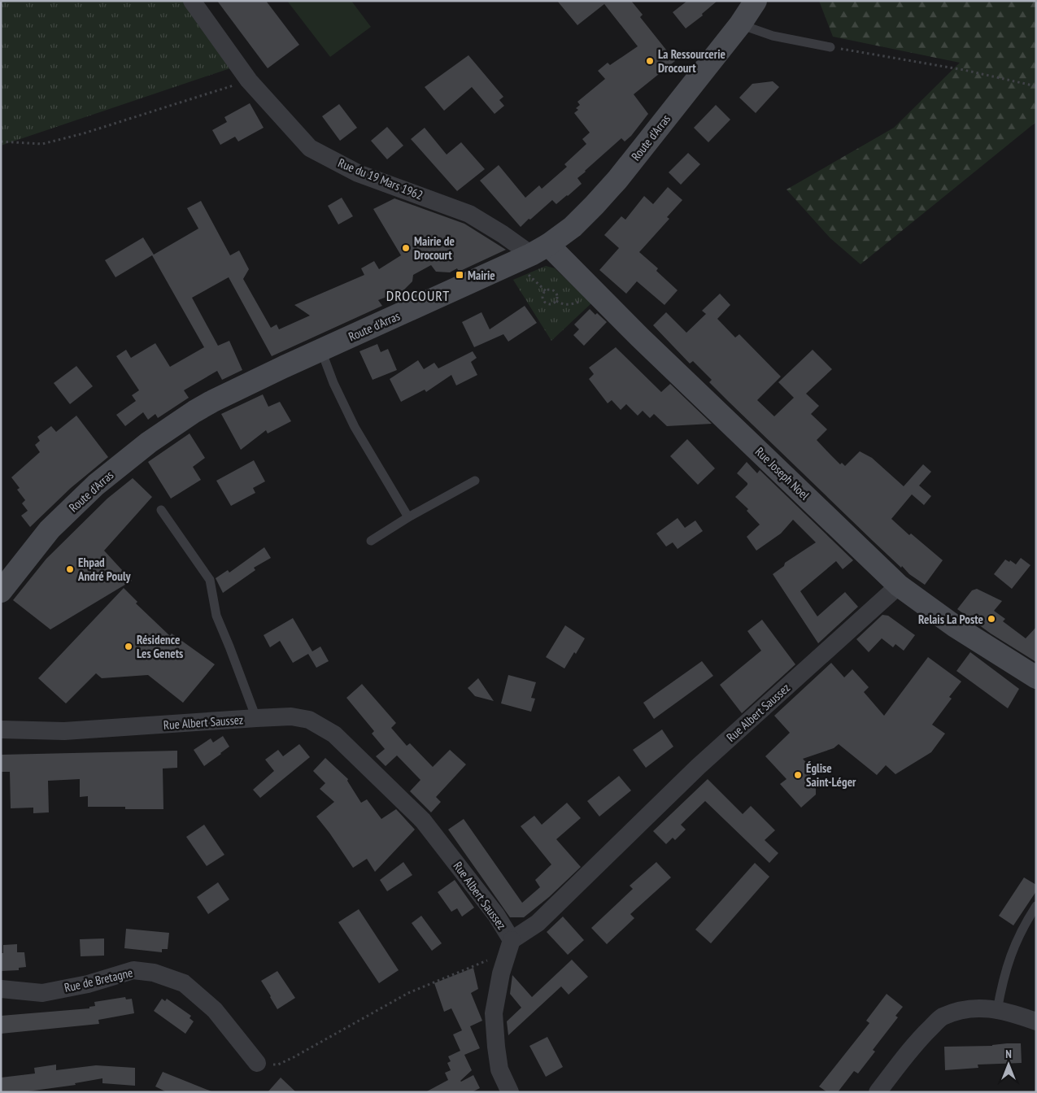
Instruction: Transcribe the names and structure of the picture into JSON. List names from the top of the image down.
{
  "streets": {
    "main road": ["Route d'Arras", "Rue Joseph Noel"],
    "street": ["Rue du 19 Mars 1962", "Rue Albert Saussez", "Rue de Bretagne"]
  },
  "crossings": [
    ["Route d'Arras", "Rue du 19 Mars 1962"],
    ["Route d'Arras", "Rue Joseph Noel"],
    ["Rue du 19 Mars 1962", "Rue Joseph Noel"],
    ["Rue Joseph Noel", "Rue Albert Saussez"]
  ],
  "districts": ["DROCOURT"],
  "places": {
    "other": [
      "La Ressourcerie Drocourt",
      "Mairie de Drocourt",
      "Ehpad André Pouly",
      "Relais La Poste",
      "Résidence Les Genets",
      "Église Saint-Léger"
    ],
    "transit": ["Mairie"]
  },
  "north": "top"
}
